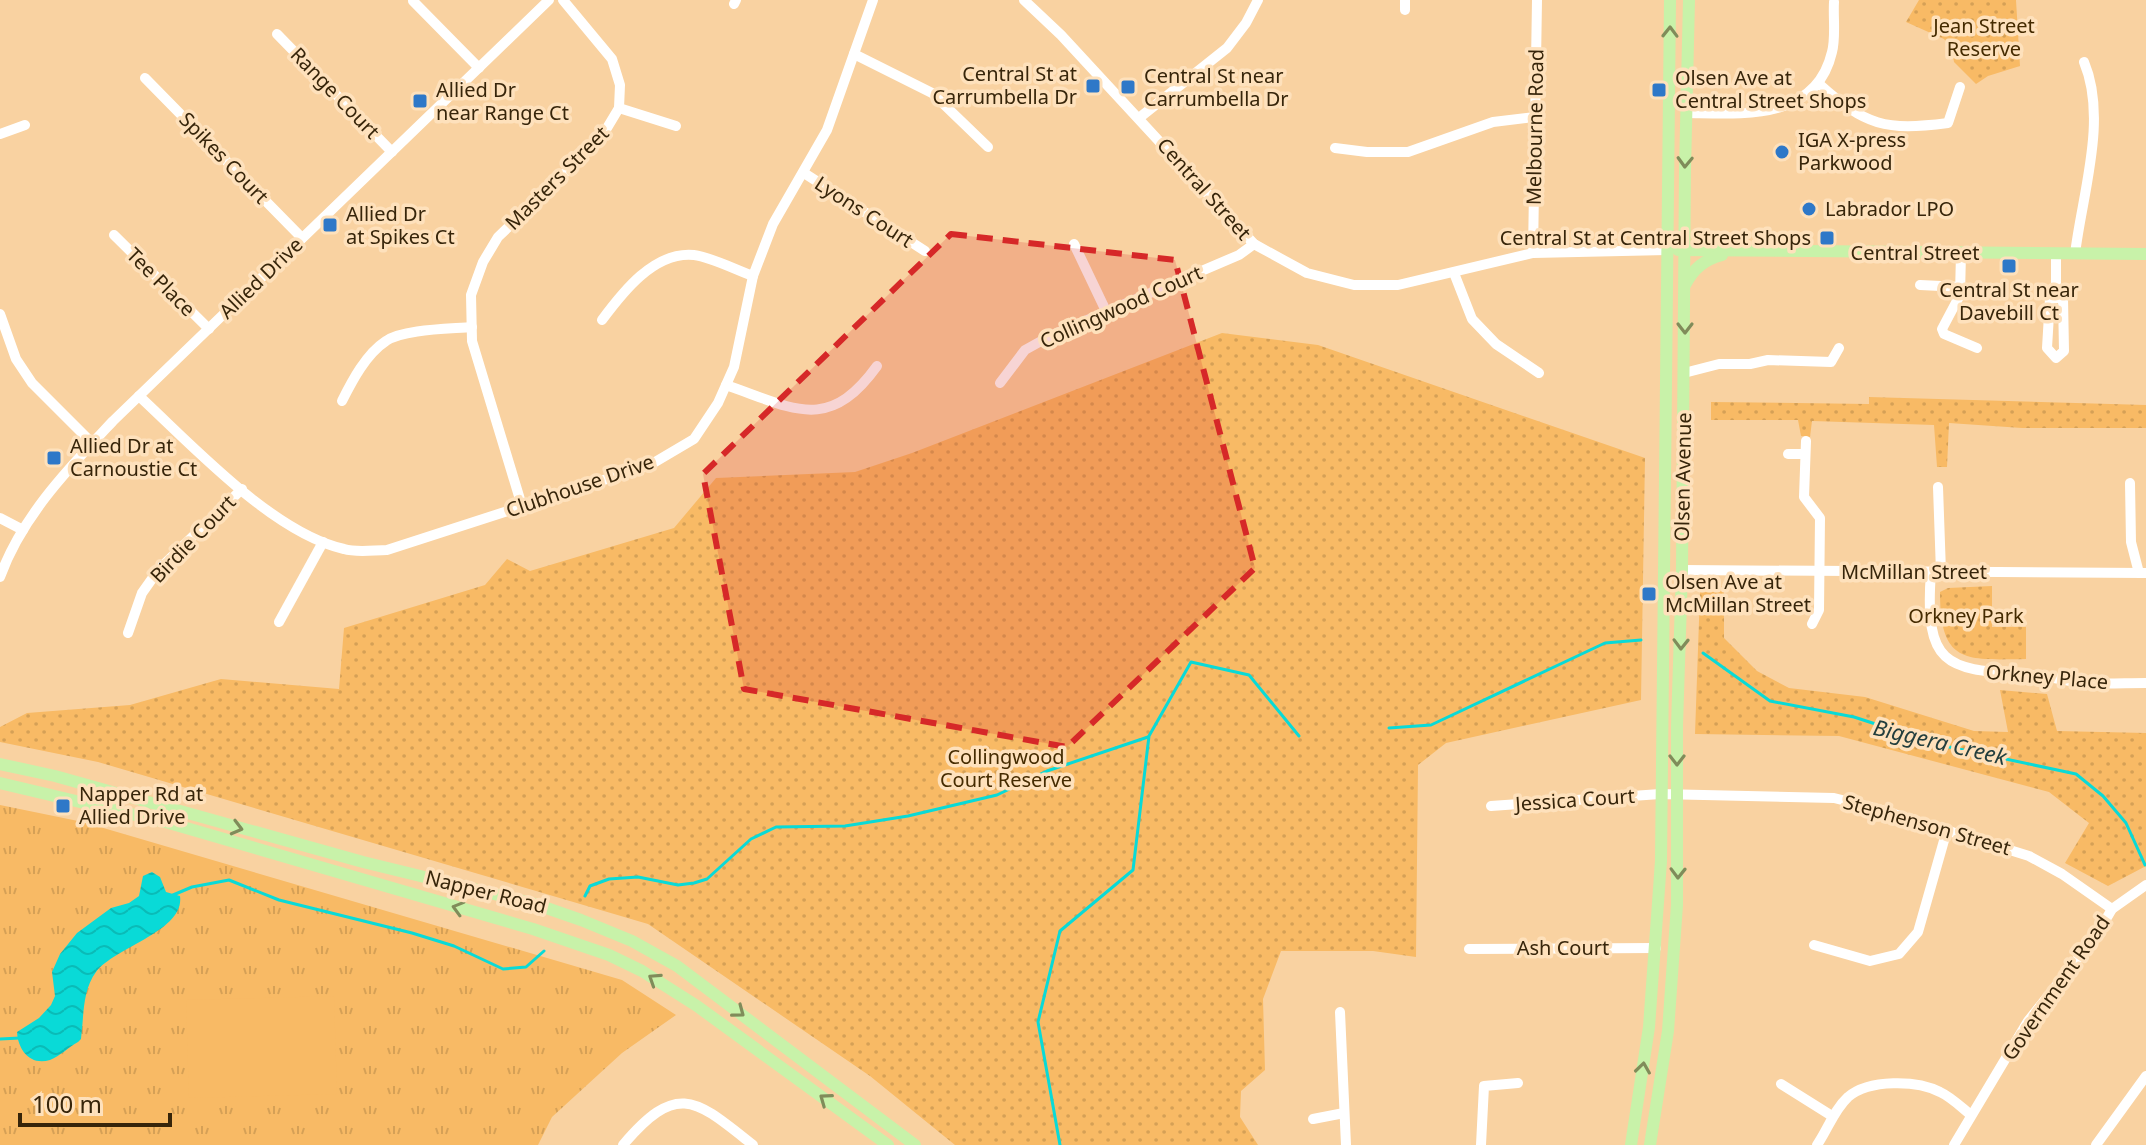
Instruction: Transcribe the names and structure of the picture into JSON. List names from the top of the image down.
{
  "streets": {
    "main road": ["Central Street", "Olsen Avenue", "Napper Road"],
    "street": [
      "Range Court",
      "Melbourne Road",
      "Spikes Court",
      "Masters Street",
      "Lyons Court",
      "Allied Drive",
      "Tee Place",
      "Collingwood Court",
      "Clubhouse Drive",
      "Birdie Court",
      "McMillan Street",
      "Orkney Place",
      "Jessica Court",
      "Stephenson Street",
      "Ash Court",
      "Government Road"
    ]
  },
  "crossings": [
    ["Range Court", "Allied Drive"],
    ["Melbourne Road", "Central Street"],
    ["Spikes Court", "Allied Drive"],
    ["Masters Street", "Clubhouse Drive"],
    ["Central Street", "Collingwood Court"],
    ["Central Street", "Olsen Avenue"],
    ["Lyons Court", "Clubhouse Drive"],
    ["Allied Drive", "Tee Place"],
    ["Allied Drive", "Clubhouse Drive"],
    ["Olsen Avenue", "McMillan Street"],
    ["Olsen Avenue", "Jessica Court"],
    ["Olsen Avenue", "Stephenson Street"],
    ["Olsen Avenue", "Ash Court"],
    ["Clubhouse Drive", "Birdie Court"],
    ["McMillan Street", "Orkney Place"],
    ["Jessica Court", "Stephenson Street"],
    ["Stephenson Street", "Government Road"]
  ],
  "water": ["Biggera Creek"],
  "parks": ["Jean Street Reserve", "Orkney Park", "Collingwood Court Reserve"],
  "places": {
    "transit": [
      "Central St at Carrumbella Dr",
      "Central St near Carrumbella Dr",
      "Olsen Ave at Central Street Shops",
      "Allied Dr near Range Ct",
      "Allied Dr at Spikes Ct",
      "Central St at Central Street Shops",
      "Central St near Davebill Ct",
      "Allied Dr at Carnoustie Ct",
      "Olsen Ave at McMillan Street",
      "Napper Rd at Allied Drive"
    ],
    "other": ["IGA X-press Parkwood", "Labrador LPO"]
  },
  "scale_bar": "100 m"
}
